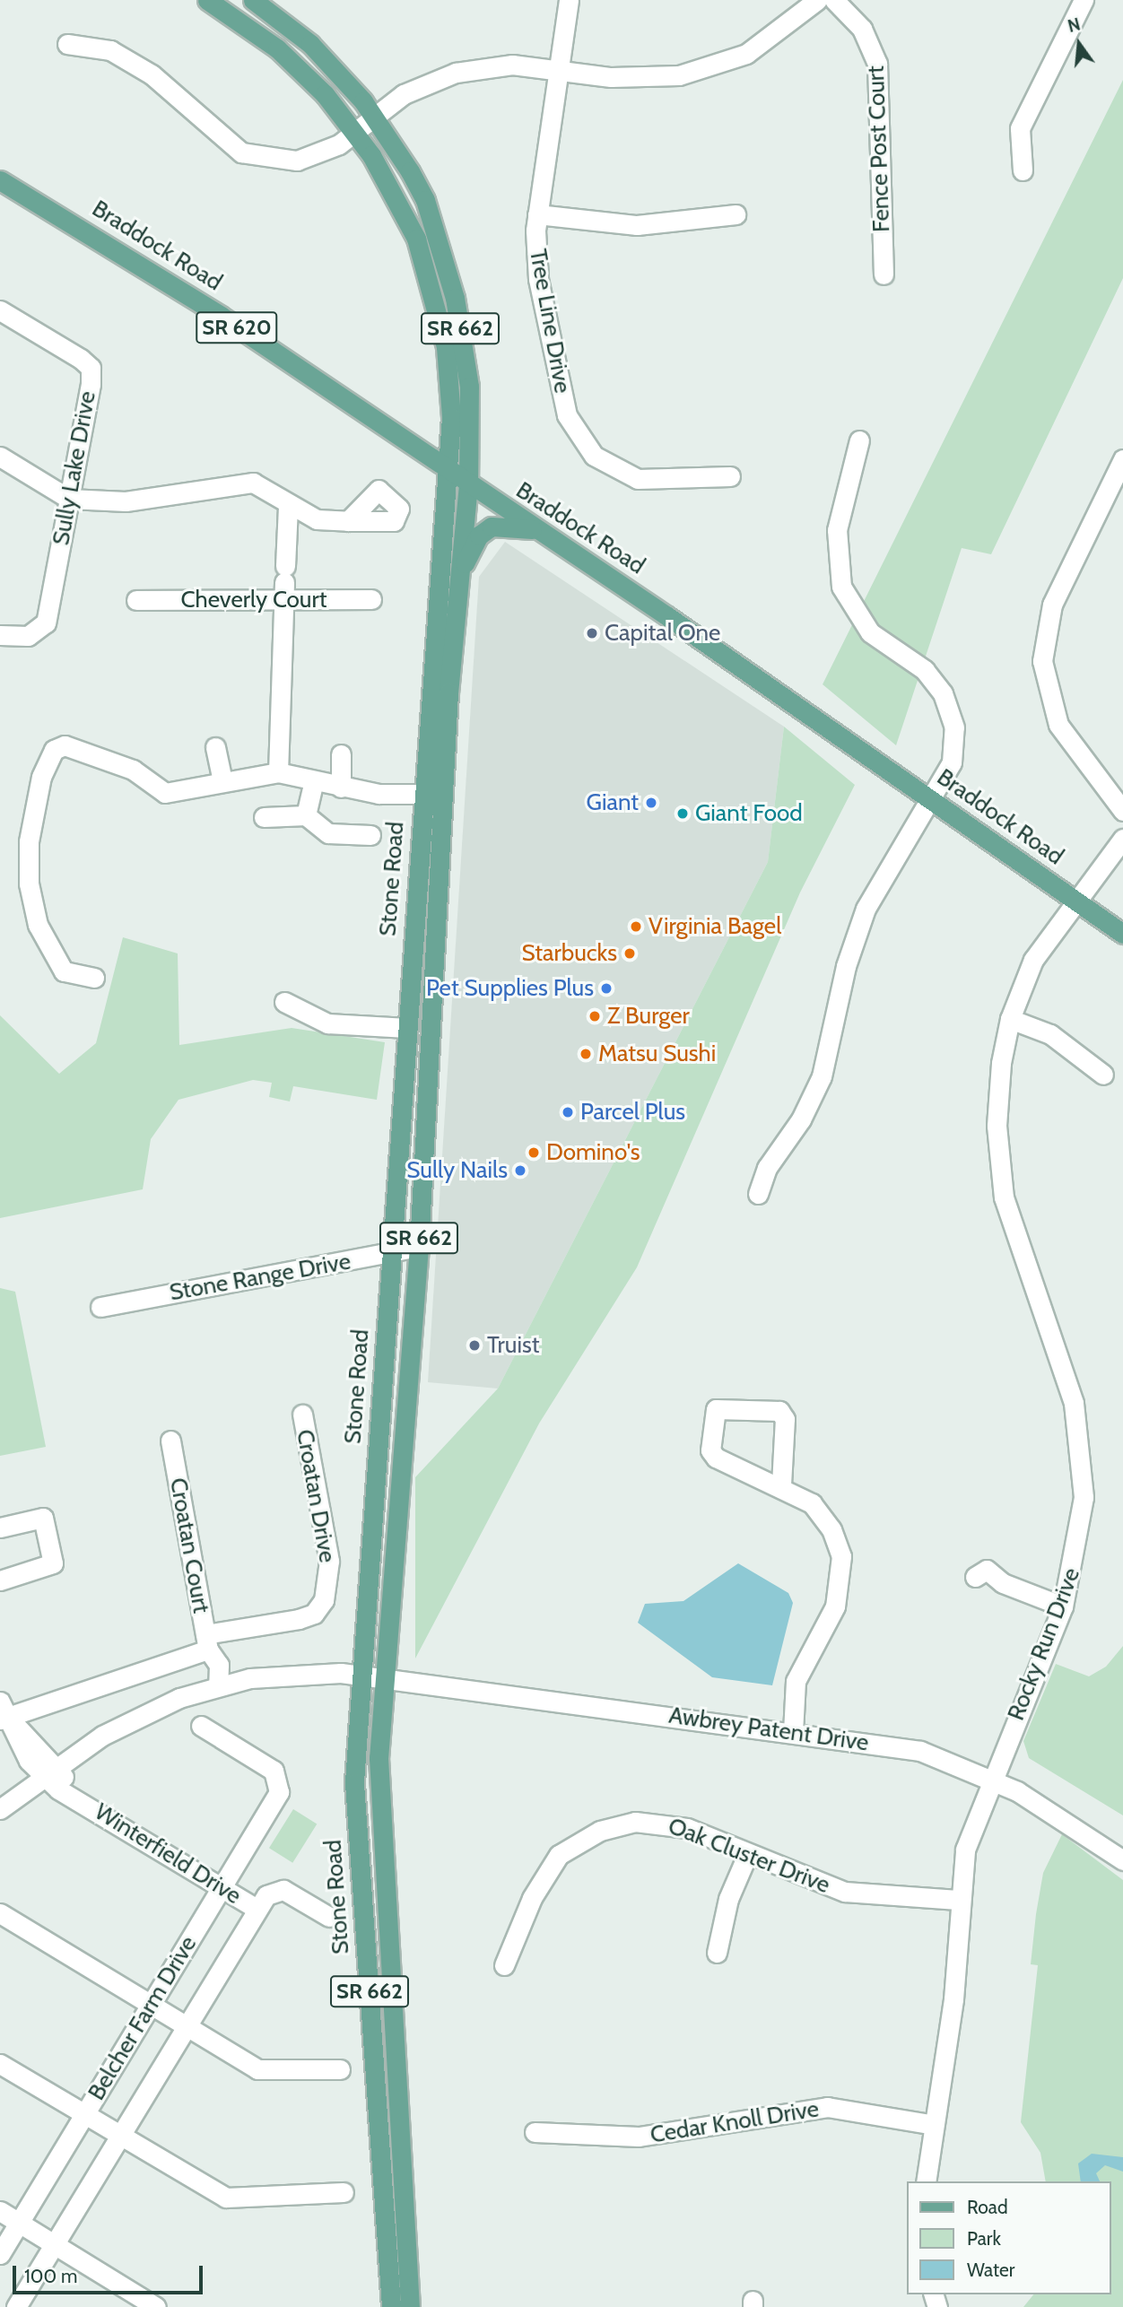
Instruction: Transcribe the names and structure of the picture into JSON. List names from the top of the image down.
{
  "streets": {
    "main road": [
      "Braddock Road",
      "SR 620",
      "SR 662",
      "Stone Road"
    ],
    "street": [
      "Fence Post Court",
      "Tree Line Drive",
      "Sully Lake Drive",
      "Cheverly Court",
      "Stone Range Drive",
      "Croatan Drive",
      "Croatan Court",
      "Rocky Run Drive",
      "Awbrey Patent Drive",
      "Winterfield Drive",
      "Oak Cluster Drive",
      "Belcher Farm Drive",
      "Cedar Knoll Drive"
    ]
  },
  "crossings": [
    ["Braddock Road", "SR 662"],
    ["Braddock Road", "Stone Road"],
    ["Braddock Road", "Rocky Run Drive"],
    ["SR 662", "Stone Road"],
    ["Stone Road", "Stone Range Drive"],
    ["Stone Road", "Awbrey Patent Drive"],
    ["Croatan Drive", "Croatan Court"],
    ["Croatan Drive", "Winterfield Drive"],
    ["Croatan Court", "Awbrey Patent Drive"],
    ["Rocky Run Drive", "Awbrey Patent Drive"],
    ["Rocky Run Drive", "Oak Cluster Drive"],
    ["Rocky Run Drive", "Cedar Knoll Drive"],
    ["Awbrey Patent Drive", "Winterfield Drive"],
    ["Winterfield Drive", "Belcher Farm Drive"]
  ],
  "places": [
    "Capital One",
    "Giant",
    "Giant Food",
    "Virginia Bagel",
    "Starbucks",
    "Pet Supplies Plus",
    "Z Burger",
    "Matsu Sushi",
    "Parcel Plus",
    "Domino's",
    "Sully Nails",
    "Truist"
  ],
  "legend": ["Road", "Park", "Water"],
  "scale_bar": "100 m",
  "north": "top"
}
